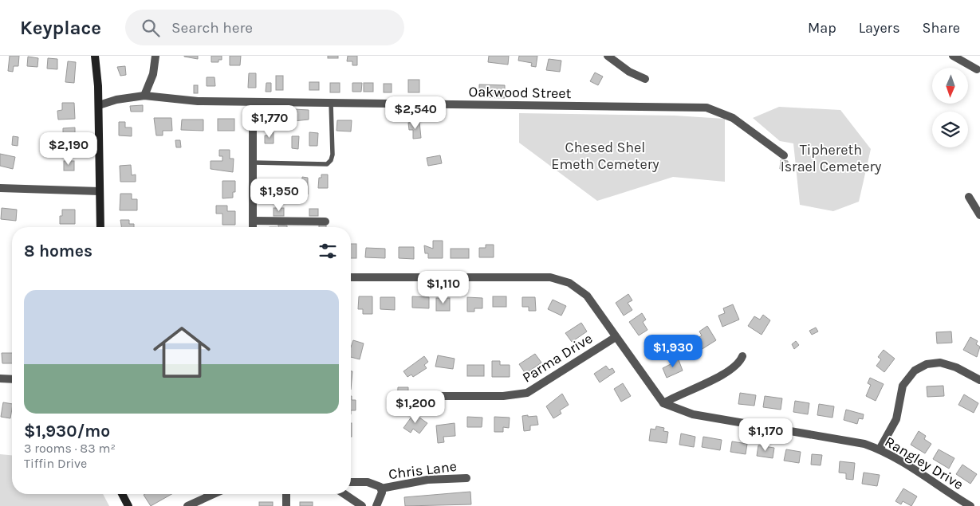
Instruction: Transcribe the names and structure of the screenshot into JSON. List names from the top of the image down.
{
  "streets": {
    "street": [
      "Oakwood Street",
      "Parma Drive",
      "Rangley Drive",
      "Chris Lane"
    ]
  },
  "parks": ["Chesed Shel Emeth Cemetery", "Tiphereth Israel Cemetery"],
  "north": "bottom",
  "page": {
    "header": "Keyplace",
    "search": "Search here",
    "nav": ["Map", "Layers", "Share"],
    "price": [
      "$2,540",
      "$1,770",
      "$2,190",
      "$1,950",
      "$1,110",
      "$1,930",
      "$1,200",
      "$1,170"
    ],
    "heading": "8 homes",
    "list": [
      {
        "name": "$1,930/mo",
        "note": "3 rooms · 83 m² · Tiffin Drive"
      }
    ]
  }
}
